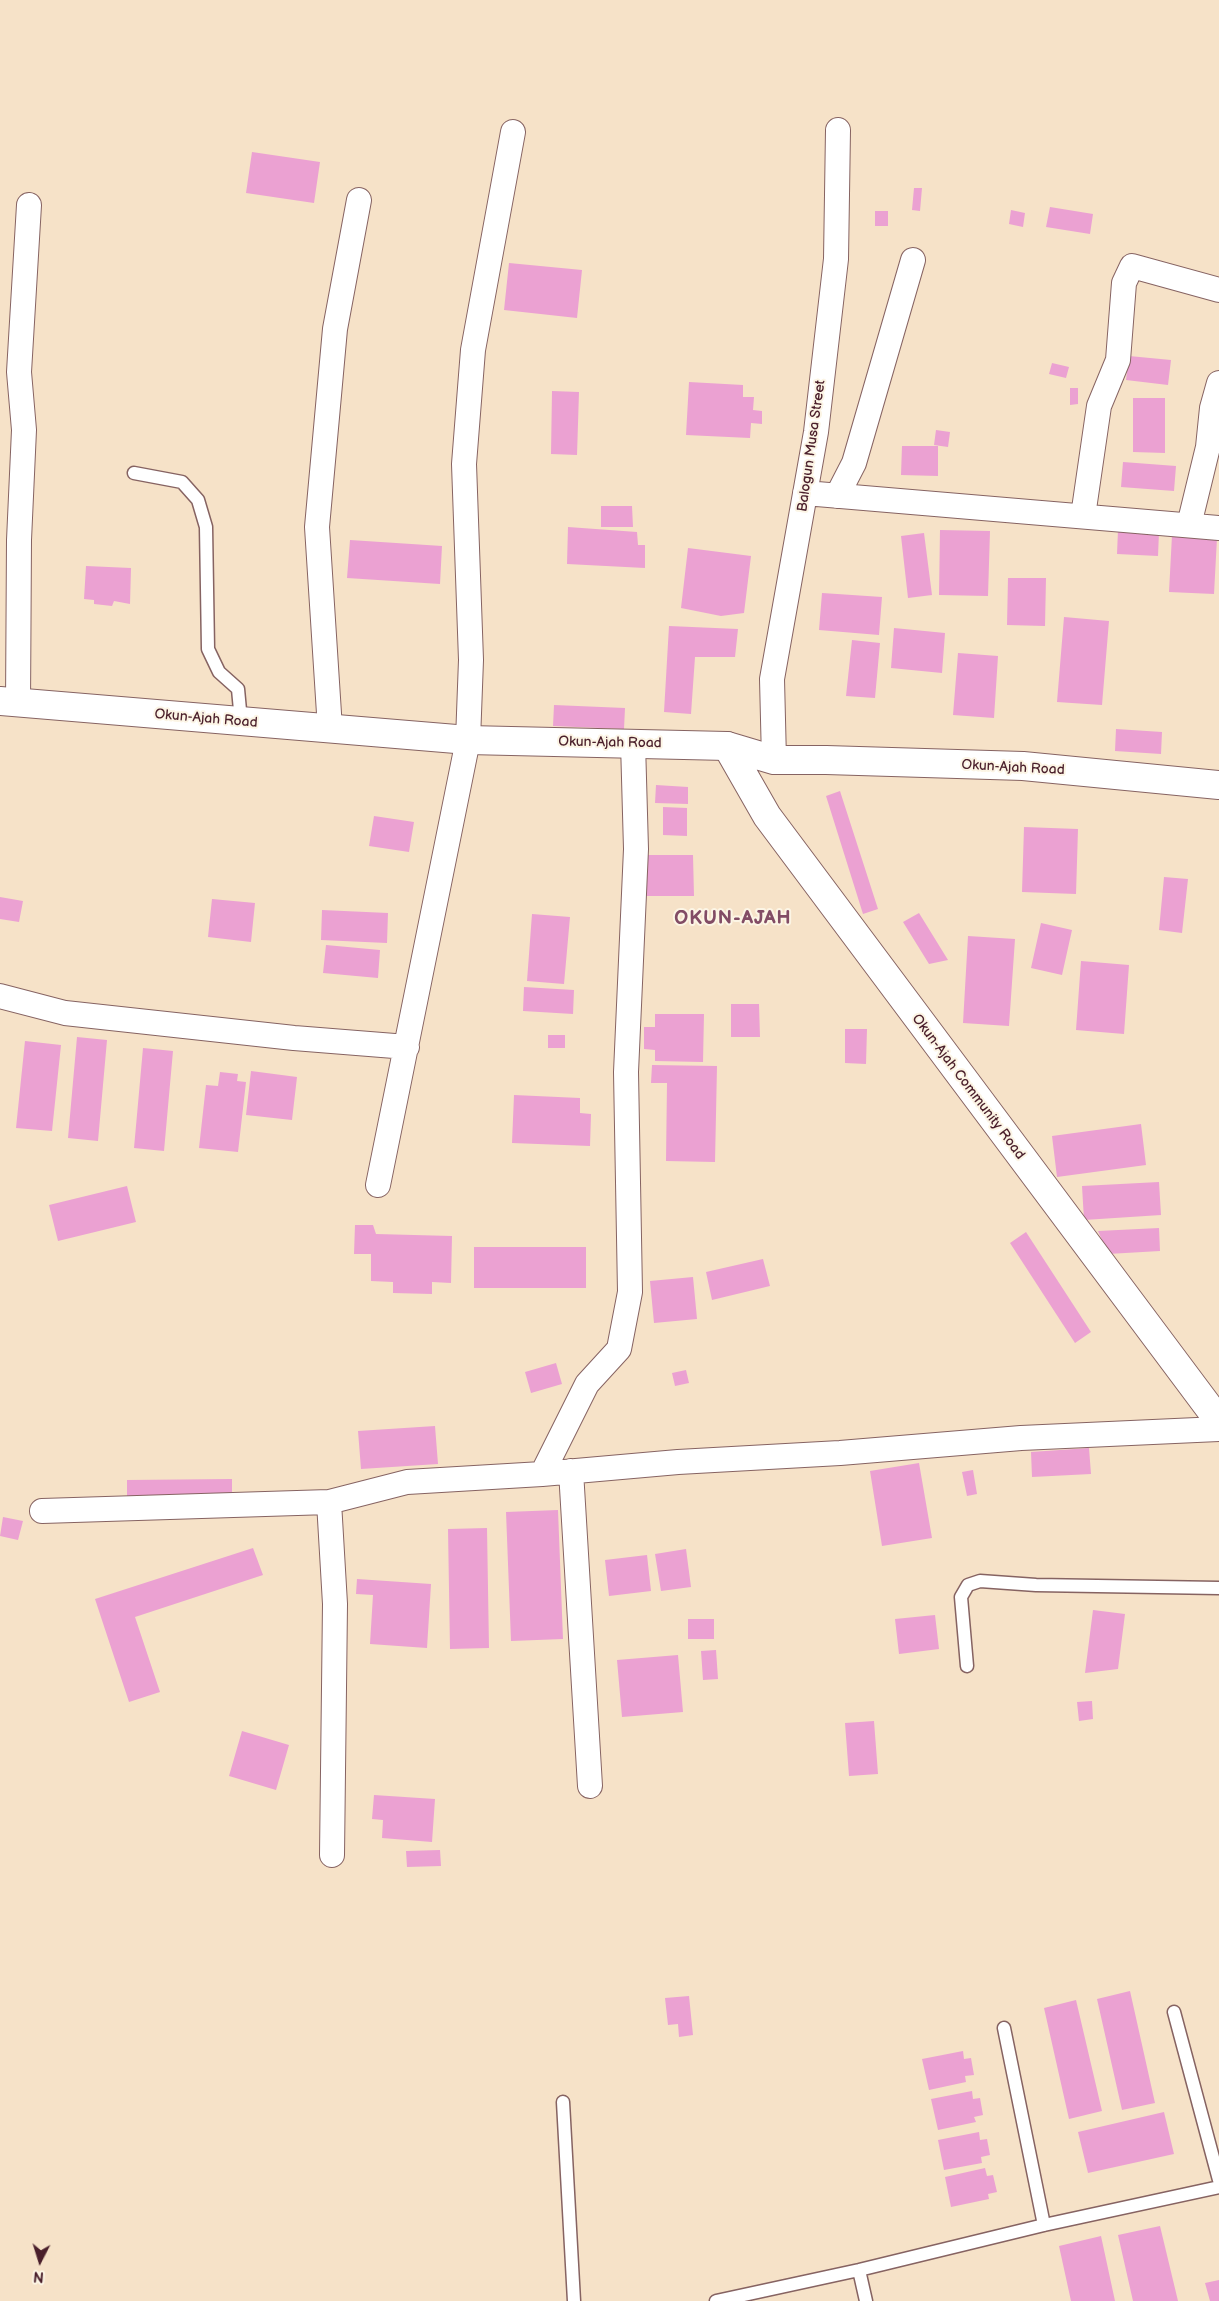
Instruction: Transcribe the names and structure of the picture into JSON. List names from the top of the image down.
{
  "streets": {
    "street": ["Balogun Musa Street", "Okun-Ajah Road", "Okun-Ajah Community Road"]
  },
  "crossings": [
    ["Balogun Musa Street", "Okun-Ajah Road"],
    ["Okun-Ajah Road", "Okun-Ajah Community Road"]
  ],
  "districts": ["OKUN-AJAH"],
  "north": "bottom"
}
